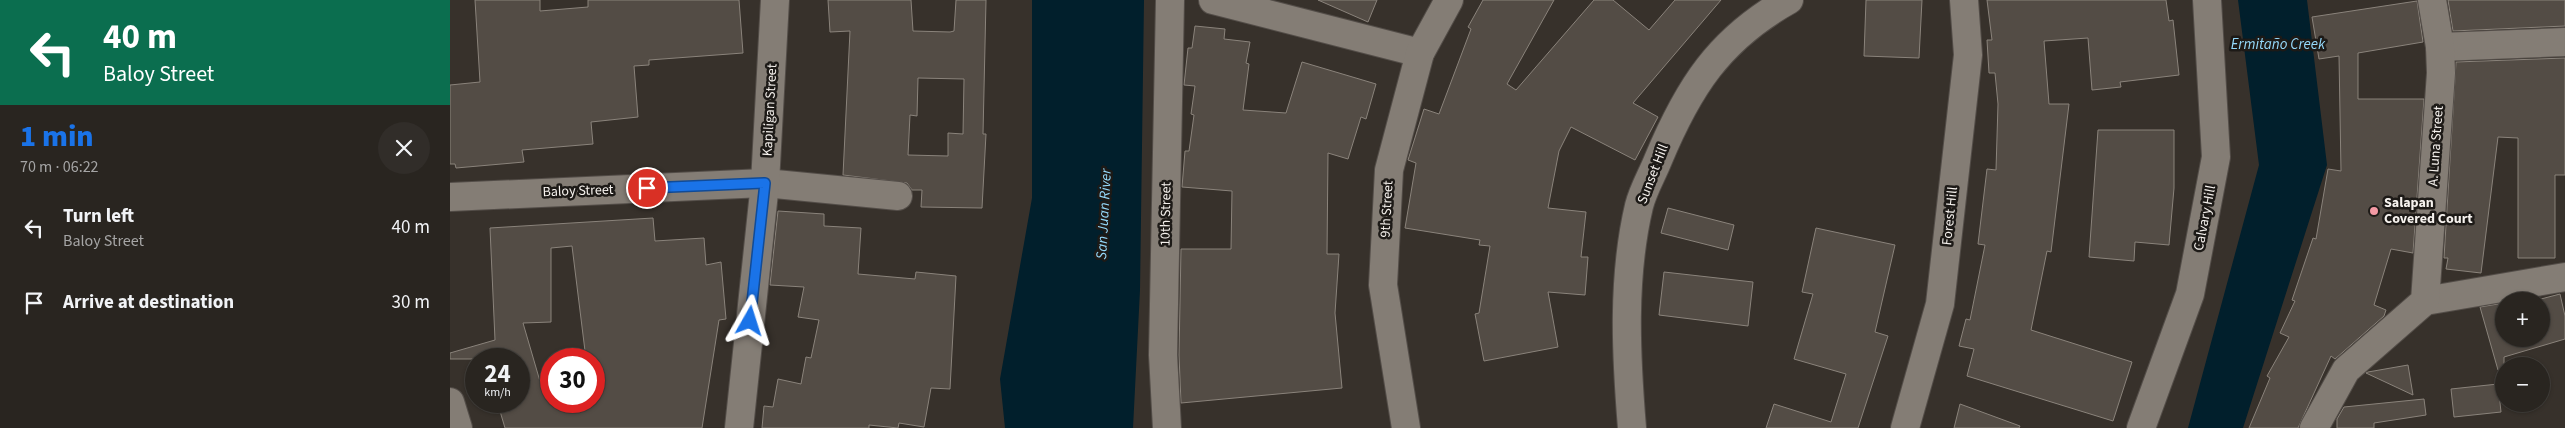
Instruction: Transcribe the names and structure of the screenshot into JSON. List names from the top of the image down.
{
  "streets": {
    "street": [
      "Kapiligan Street",
      "A. Luna Street",
      "Sunset Hill",
      "Baloy Street",
      "9th Street",
      "10th Street",
      "Forest Hill",
      "Calvary Hill"
    ]
  },
  "crossings": [
    ["Kapiligan Street", "Baloy Street"]
  ],
  "water": ["Ermitaño Creek", "San Juan River"],
  "places": ["Salapan Covered Court"],
  "page": {
    "turn": ["40 m", "Baloy Street"],
    "heading": ["1 min", "70 m · 06:22"],
    "list": [
      {
        "name": "Turn left",
        "note": "Baloy Street",
        "value": "40 m"
      },
      {
        "name": "Arrive at destination",
        "value": "30 m"
      }
    ],
    "map_buttons": ["+", "−"],
    "speed": "24 km/h",
    "limit": "30"
  }
}
